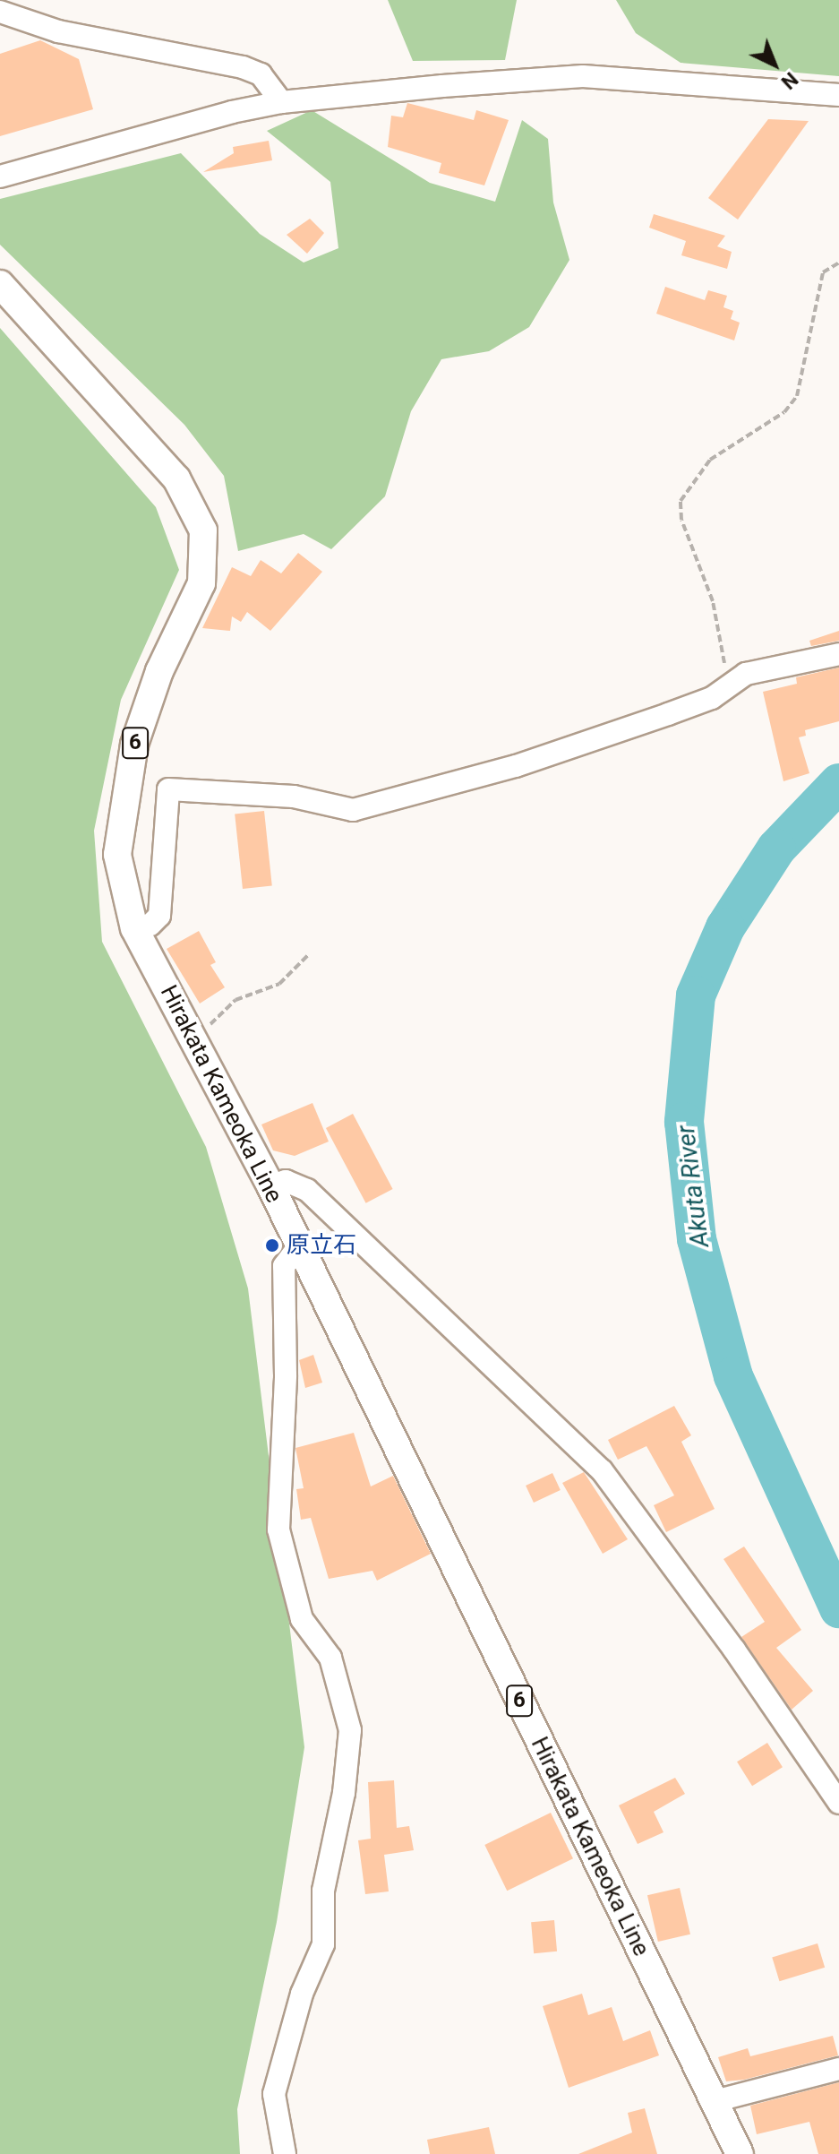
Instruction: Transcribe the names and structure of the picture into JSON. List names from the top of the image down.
{
  "streets": {
    "main road": ["6", "Hirakata Kameoka Line"]
  },
  "water": ["Akuta River"],
  "places": ["原立石"],
  "north": "bottom right"
}
